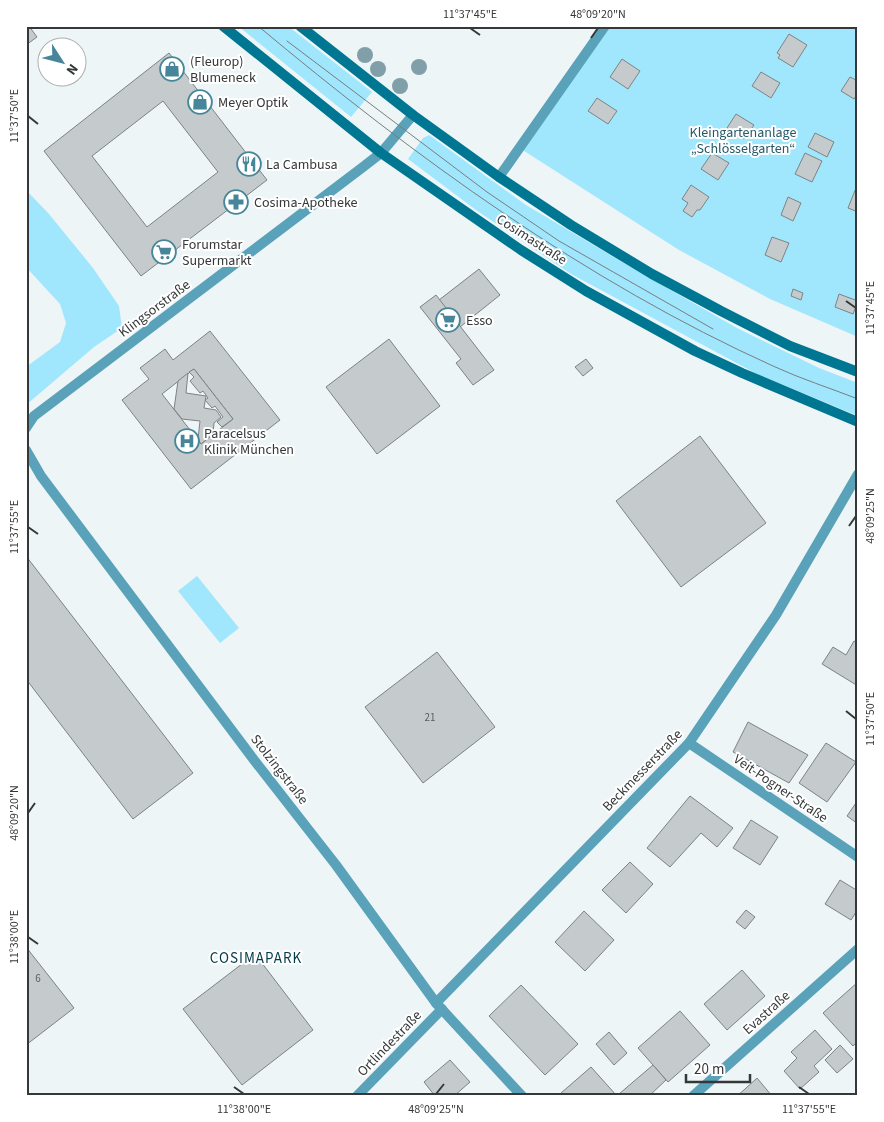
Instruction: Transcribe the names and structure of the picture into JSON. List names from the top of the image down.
{
  "streets": {
    "main road": ["Cosimastraße"],
    "street": [
      "Klingsorstraße",
      "Stolzingstraße",
      "Beckmesserstraße",
      "Veit-Pogner-Straße",
      "Evastraße",
      "Ortlindestraße"
    ]
  },
  "crossings": [
    ["Cosimastraße", "Klingsorstraße"],
    ["Stolzingstraße", "Beckmesserstraße"],
    ["Stolzingstraße", "Ortlindestraße"],
    ["Beckmesserstraße", "Veit-Pogner-Straße"],
    ["Beckmesserstraße", "Ortlindestraße"]
  ],
  "districts": ["COSIMAPARK"],
  "parks": ["Kleingartenanlage „Schlösselgarten“"],
  "places": {
    "shop": ["(Fleurop) Blumeneck", "Meyer Optik"],
    "restaurant": ["La Cambusa"],
    "pharmacy": ["Cosima-Apotheke"],
    "supermarket": ["Forumstar Supermarkt", "Esso"],
    "hospital": ["Paracelsus Klinik München"]
  },
  "house_numbers": ["21", "6"],
  "scale_bar": "20 m",
  "north": "bottom right",
  "coordinates": [
    "11°37'45\"E",
    "48°09'20\"N",
    "11°37'50\"E",
    "48°09'25\"N",
    "11°37'55\"E",
    "11°38'00\"E"
  ]
}
